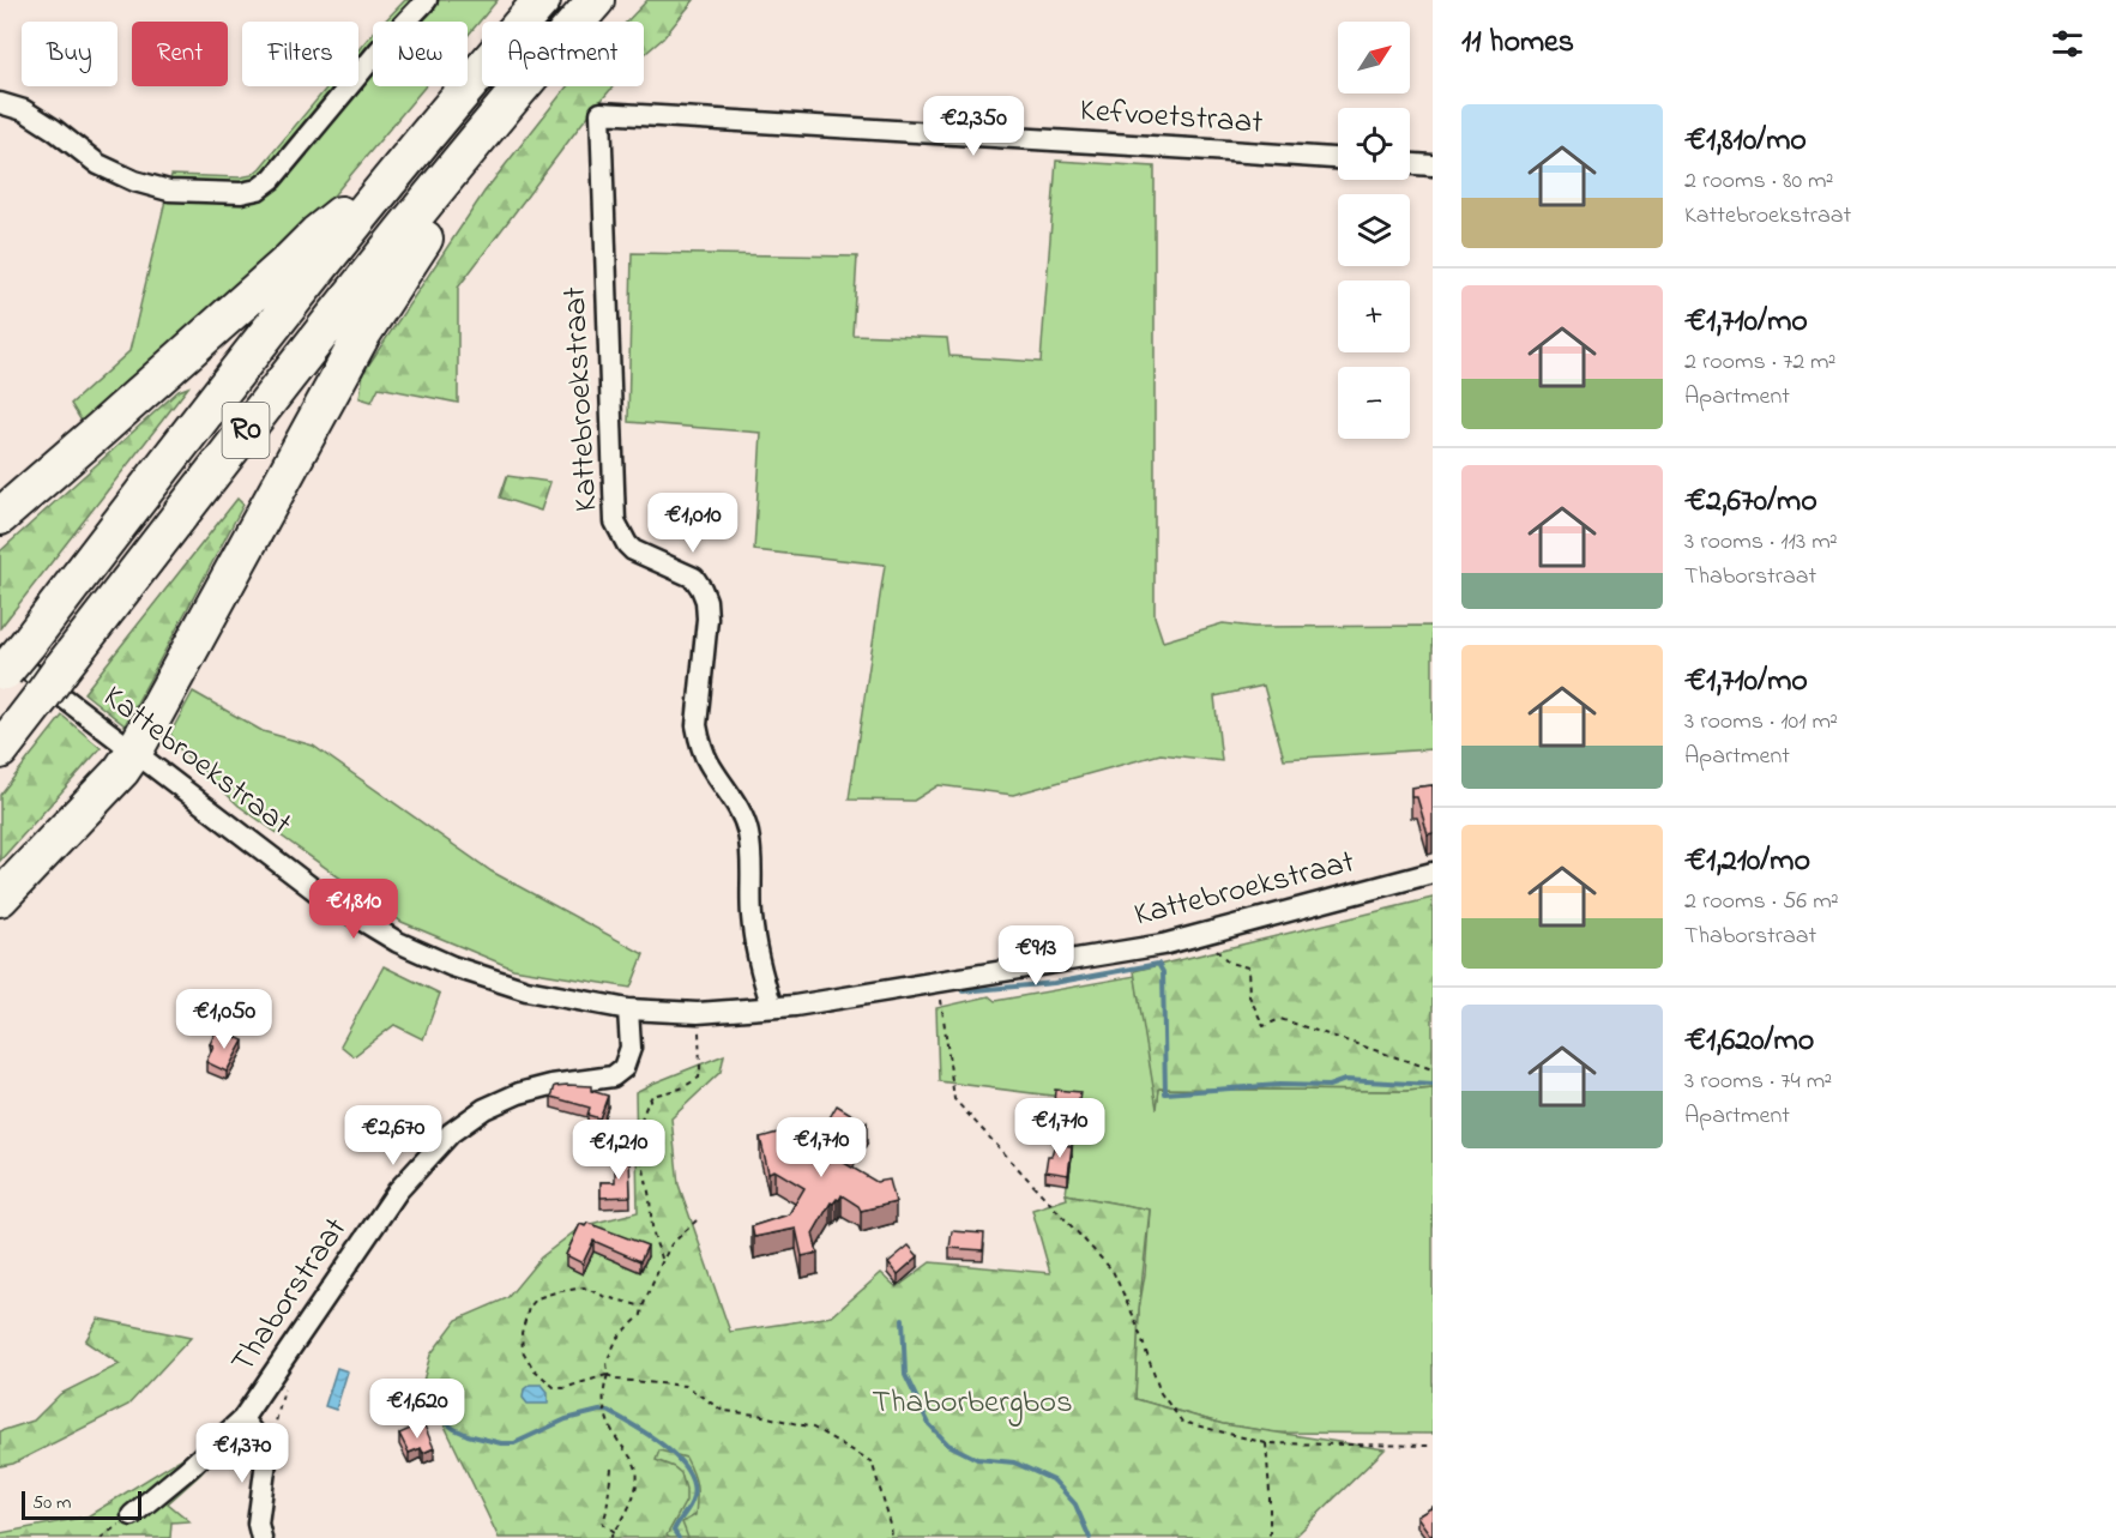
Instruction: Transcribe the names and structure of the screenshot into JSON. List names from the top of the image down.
{
  "streets": {
    "highway": ["R0"],
    "street": ["Kefvoetstraat", "Kattebroekstraat", "Thaborstraat"]
  },
  "crossings": [
    ["Kefvoetstraat", "Kattebroekstraat"],
    ["Kattebroekstraat", "R0"],
    ["Kattebroekstraat", "Thaborstraat"]
  ],
  "parks": ["Thaborbergbos"],
  "scale_bar": "50 m",
  "north": "top right",
  "page": {
    "heading": "11 homes",
    "map_buttons": ["+", "−"],
    "chip": [
      "Buy",
      "Rent",
      "Filters",
      "New",
      "Apartment"
    ],
    "list": [
      {
        "name": "€1,810/mo",
        "note": "2 rooms · 80 m² · Kattebroekstraat"
      },
      {
        "name": "€1,710/mo",
        "note": "2 rooms · 72 m² · Apartment"
      },
      {
        "name": "€2,670/mo",
        "note": "3 rooms · 113 m² · Thaborstraat"
      },
      {
        "name": "€1,710/mo",
        "note": "3 rooms · 101 m² · Apartment"
      },
      {
        "name": "€1,210/mo",
        "note": "2 rooms · 56 m² · Thaborstraat"
      },
      {
        "name": "€1,620/mo",
        "note": "3 rooms · 74 m² · Apartment"
      }
    ],
    "price": [
      "€2,350",
      "€1,010",
      "€1,810",
      "€913",
      "€1,050",
      "€1,710",
      "€2,670",
      "€1,710",
      "€1,210",
      "€1,620",
      "€1,370"
    ],
    "scale": "50 m"
  }
}
